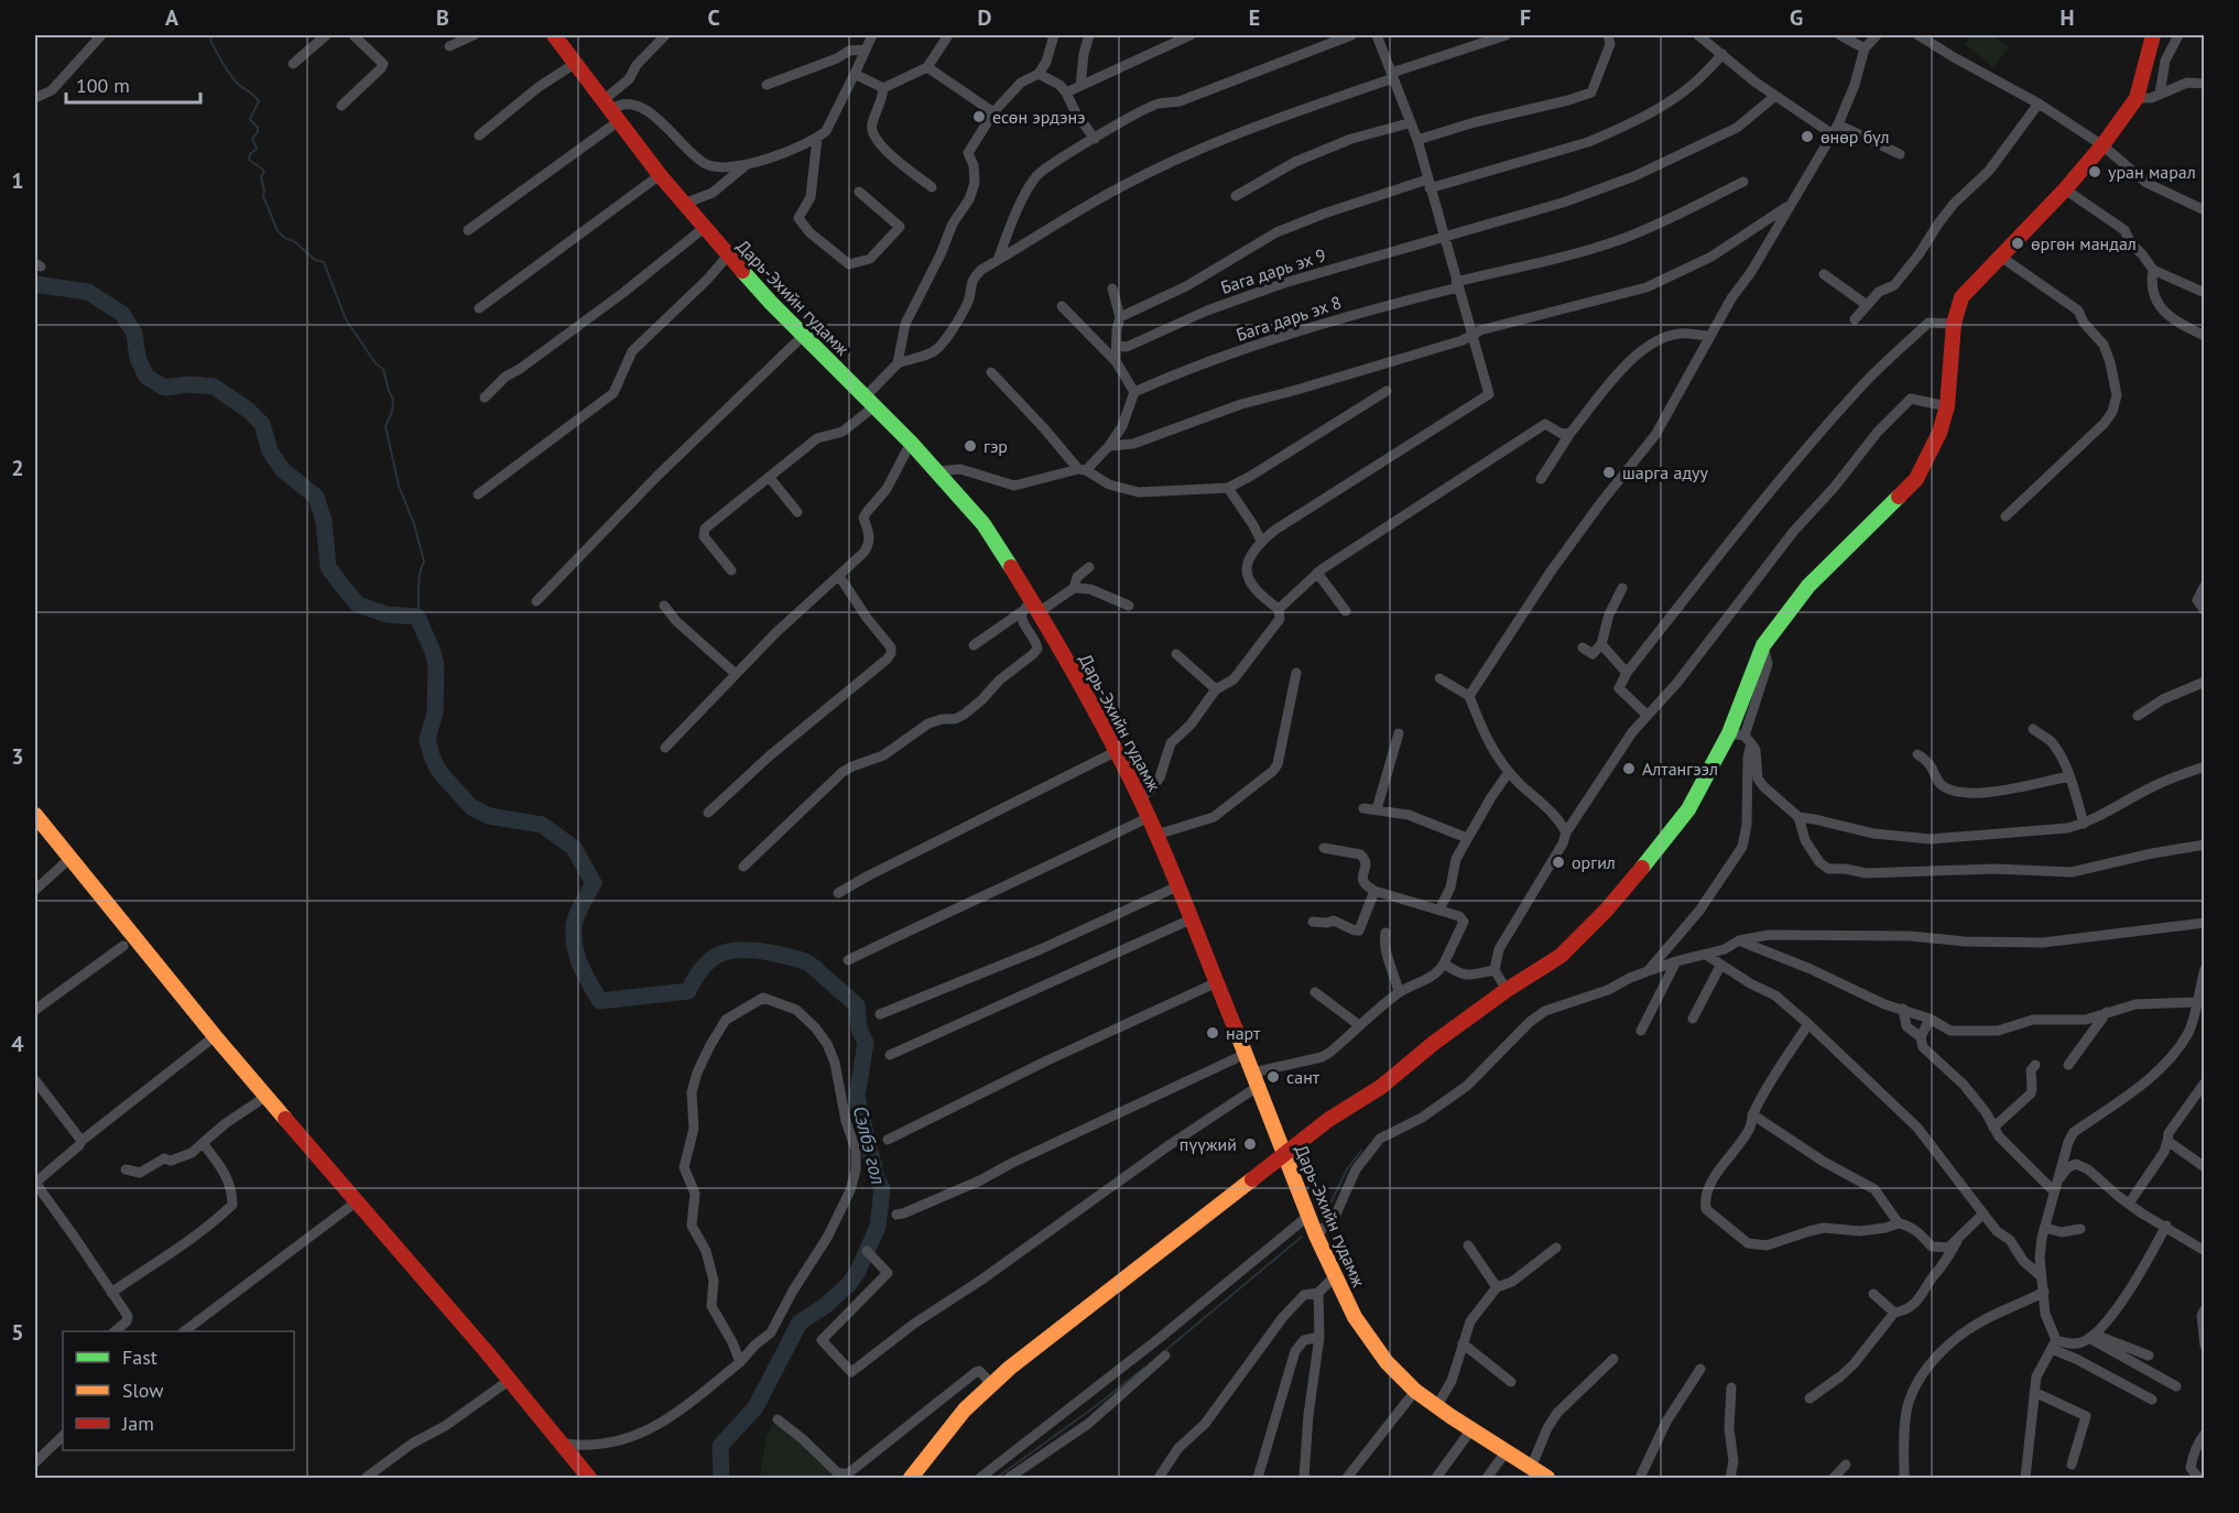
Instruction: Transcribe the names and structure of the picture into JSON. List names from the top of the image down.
{
  "streets": {
    "main road": ["Дарь-Эхийн гудамж"],
    "street": ["Бага дарь эх 9", "Бага дарь эх 8"]
  },
  "water": ["Сэлбэ гол"],
  "places": [
    "есөн эрдэнэ",
    "өнөр бүл",
    "уран марал",
    "өргөн мандал",
    "гэр",
    "шарга адуу",
    "Алтангээл",
    "оргил",
    "нарт",
    "сант",
    "пүүжий"
  ],
  "legend": ["Fast", "Slow", "Jam"],
  "scale_bar": "100 m",
  "grid": {
    "columns": [
      "A",
      "B",
      "C",
      "D",
      "E",
      "F",
      "G",
      "H"
    ],
    "rows": [
      "1",
      "2",
      "3",
      "4",
      "5"
    ]
  }
}
